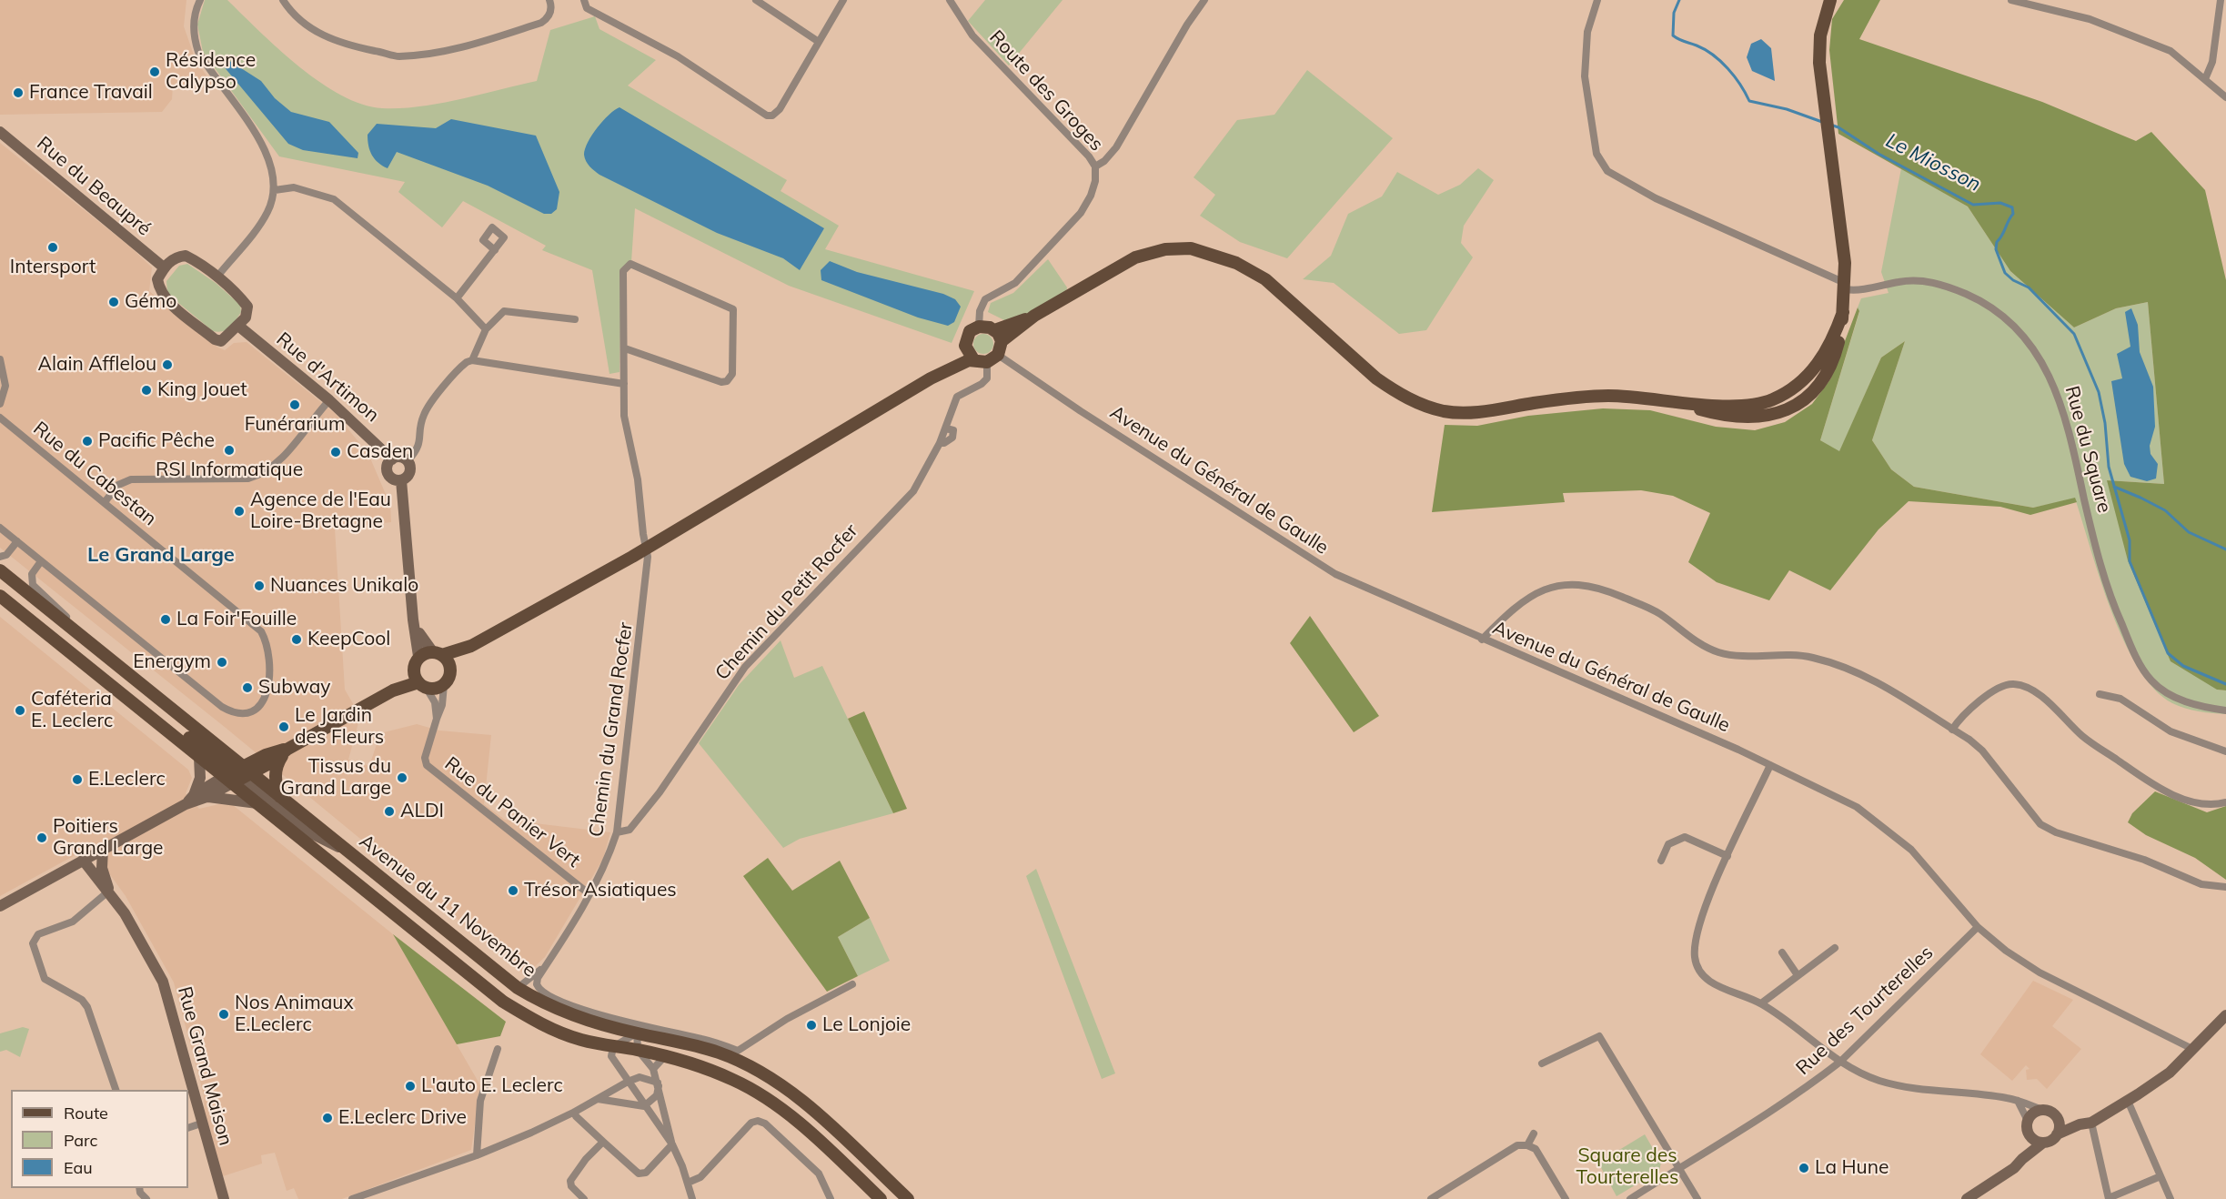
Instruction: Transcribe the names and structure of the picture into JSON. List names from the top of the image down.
{
  "streets": {
    "main road": ["Avenue du 11 Novembre"],
    "street": [
      "Route des Groges",
      "Rue du Beaupré",
      "Rue d'Artimon",
      "Rue du Square",
      "Rue du Cabestan",
      "Avenue du Général de Gaulle",
      "Chemin du Petit Rocfer",
      "Chemin du Grand Rocfer",
      "Rue du Panier Vert",
      "Rue des Tourterelles",
      "Rue Grand Maison"
    ]
  },
  "crossings": [
    ["Route des Groges", "Avenue du Général de Gaulle"],
    ["Route des Groges", "Chemin du Petit Rocfer"],
    ["Avenue du Général de Gaulle", "Chemin du Petit Rocfer"],
    ["Avenue du Général de Gaulle", "Rue des Tourterelles"],
    ["Chemin du Petit Rocfer", "Chemin du Grand Rocfer"],
    ["Chemin du Grand Rocfer", "Rue du Panier Vert"]
  ],
  "districts": ["Le Grand Large"],
  "water": ["Le Miosson"],
  "parks": ["Square des Tourterelles"],
  "places": [
    "Résidence Calypso",
    "France Travail",
    "Intersport",
    "Gémo",
    "Alain Afflelou",
    "King Jouet",
    "Funérarium",
    "Pacific Pêche",
    "RSI Informatique",
    "Casden",
    "Agence de l'Eau Loire-Bretagne",
    "Nuances Unikalo",
    "La Foir'Fouille",
    "KeepCool",
    "Energym",
    "Subway",
    "Caféteria E. Leclerc",
    "Le Jardin des Fleurs",
    "Tissus du Grand Large",
    "E.Leclerc",
    "ALDI",
    "Poitiers Grand Large",
    "Trésor Asiatiques",
    "Nos Animaux E.Leclerc",
    "Le Lonjoie",
    "L'auto E. Leclerc",
    "E.Leclerc Drive",
    "La Hune"
  ],
  "legend": ["Route", "Parc", "Eau"]
}
